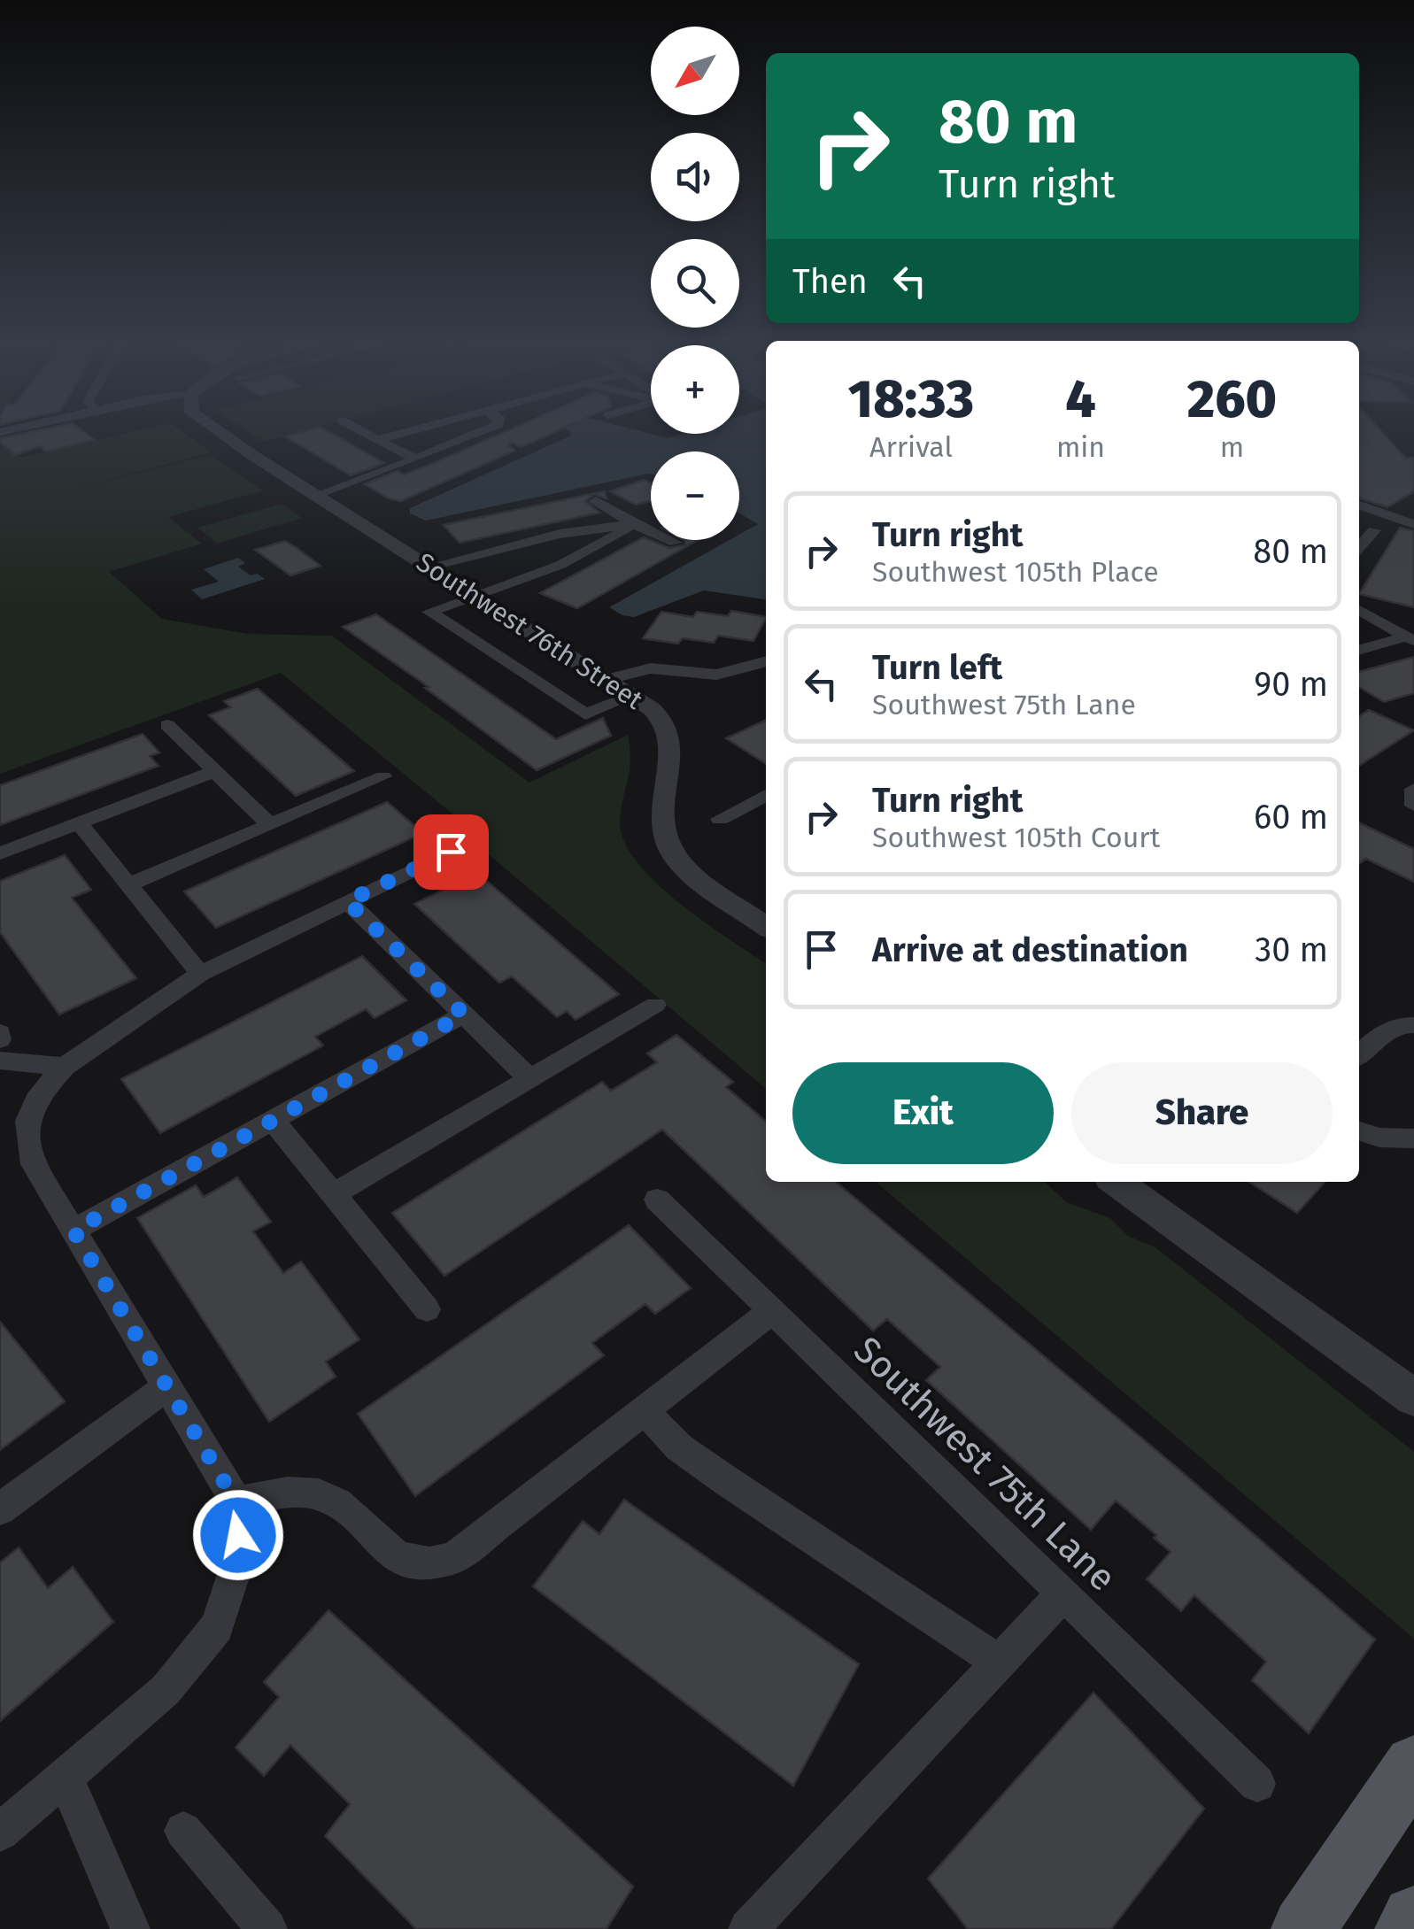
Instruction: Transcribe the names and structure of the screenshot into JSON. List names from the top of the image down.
{
  "streets": {
    "street": ["Southwest 76th Street", "Southwest 75th Lane"]
  },
  "north": "bottom left",
  "page": {
    "map_buttons": ["+", "−"],
    "turn": ["80 m", "Turn right"],
    "then": "Then",
    "eta": [
      "18:33",
      "Arrival",
      "4",
      "min",
      "260",
      "m"
    ],
    "list": [
      {
        "name": "Turn right",
        "note": "Southwest 105th Place",
        "value": "80 m"
      },
      {
        "name": "Turn left",
        "note": "Southwest 75th Lane",
        "value": "90 m"
      },
      {
        "name": "Turn right",
        "note": "Southwest 105th Court",
        "value": "60 m"
      },
      {
        "name": "Arrive at destination",
        "value": "30 m"
      }
    ],
    "buttons": ["Exit", "Share"]
  }
}
